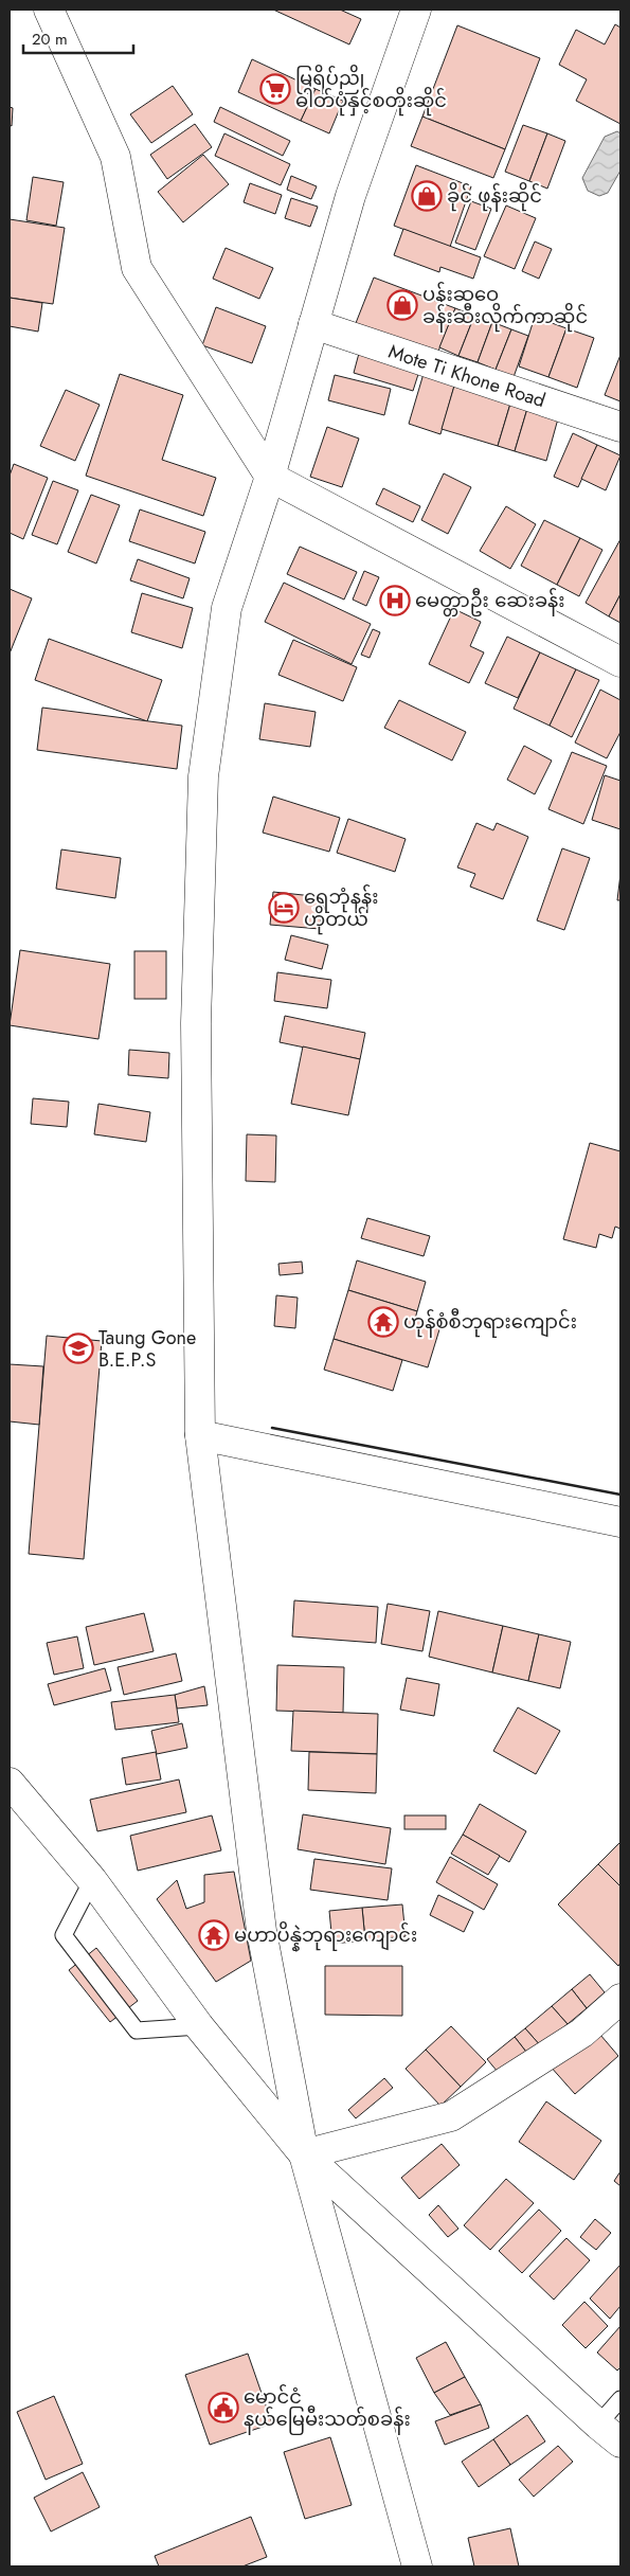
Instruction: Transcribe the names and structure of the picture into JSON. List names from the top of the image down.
{
  "streets": {
    "street": ["Mote Ti Khone Road"]
  },
  "places": {
    "supermarket": ["မြရိပ်ညို ဓါတ်ပုံနှင့်စတိုးဆိုင်"],
    "shop": ["ခိုင် ဖုန်းဆိုင်", "ပန်းဆုဝေ ခန်းဆီးလိုက်ကာဆိုင်"],
    "hospital": ["မေတ္တာဦး ဆေးခန်း"],
    "hotel": ["ရွှေဘုံနန်း ဟိုတယ်"],
    "temple": ["ဟုန်စံစီဘုရားကျောင်း", "မဟာပိန္နဲဘုရားကျောင်း"],
    "school or university": ["Taung Gone B.E.P.S"],
    "public building": ["မောင်ငံ နယ်မြေမီးသတ်စခန်း"]
  },
  "scale_bar": "20 m"
}
